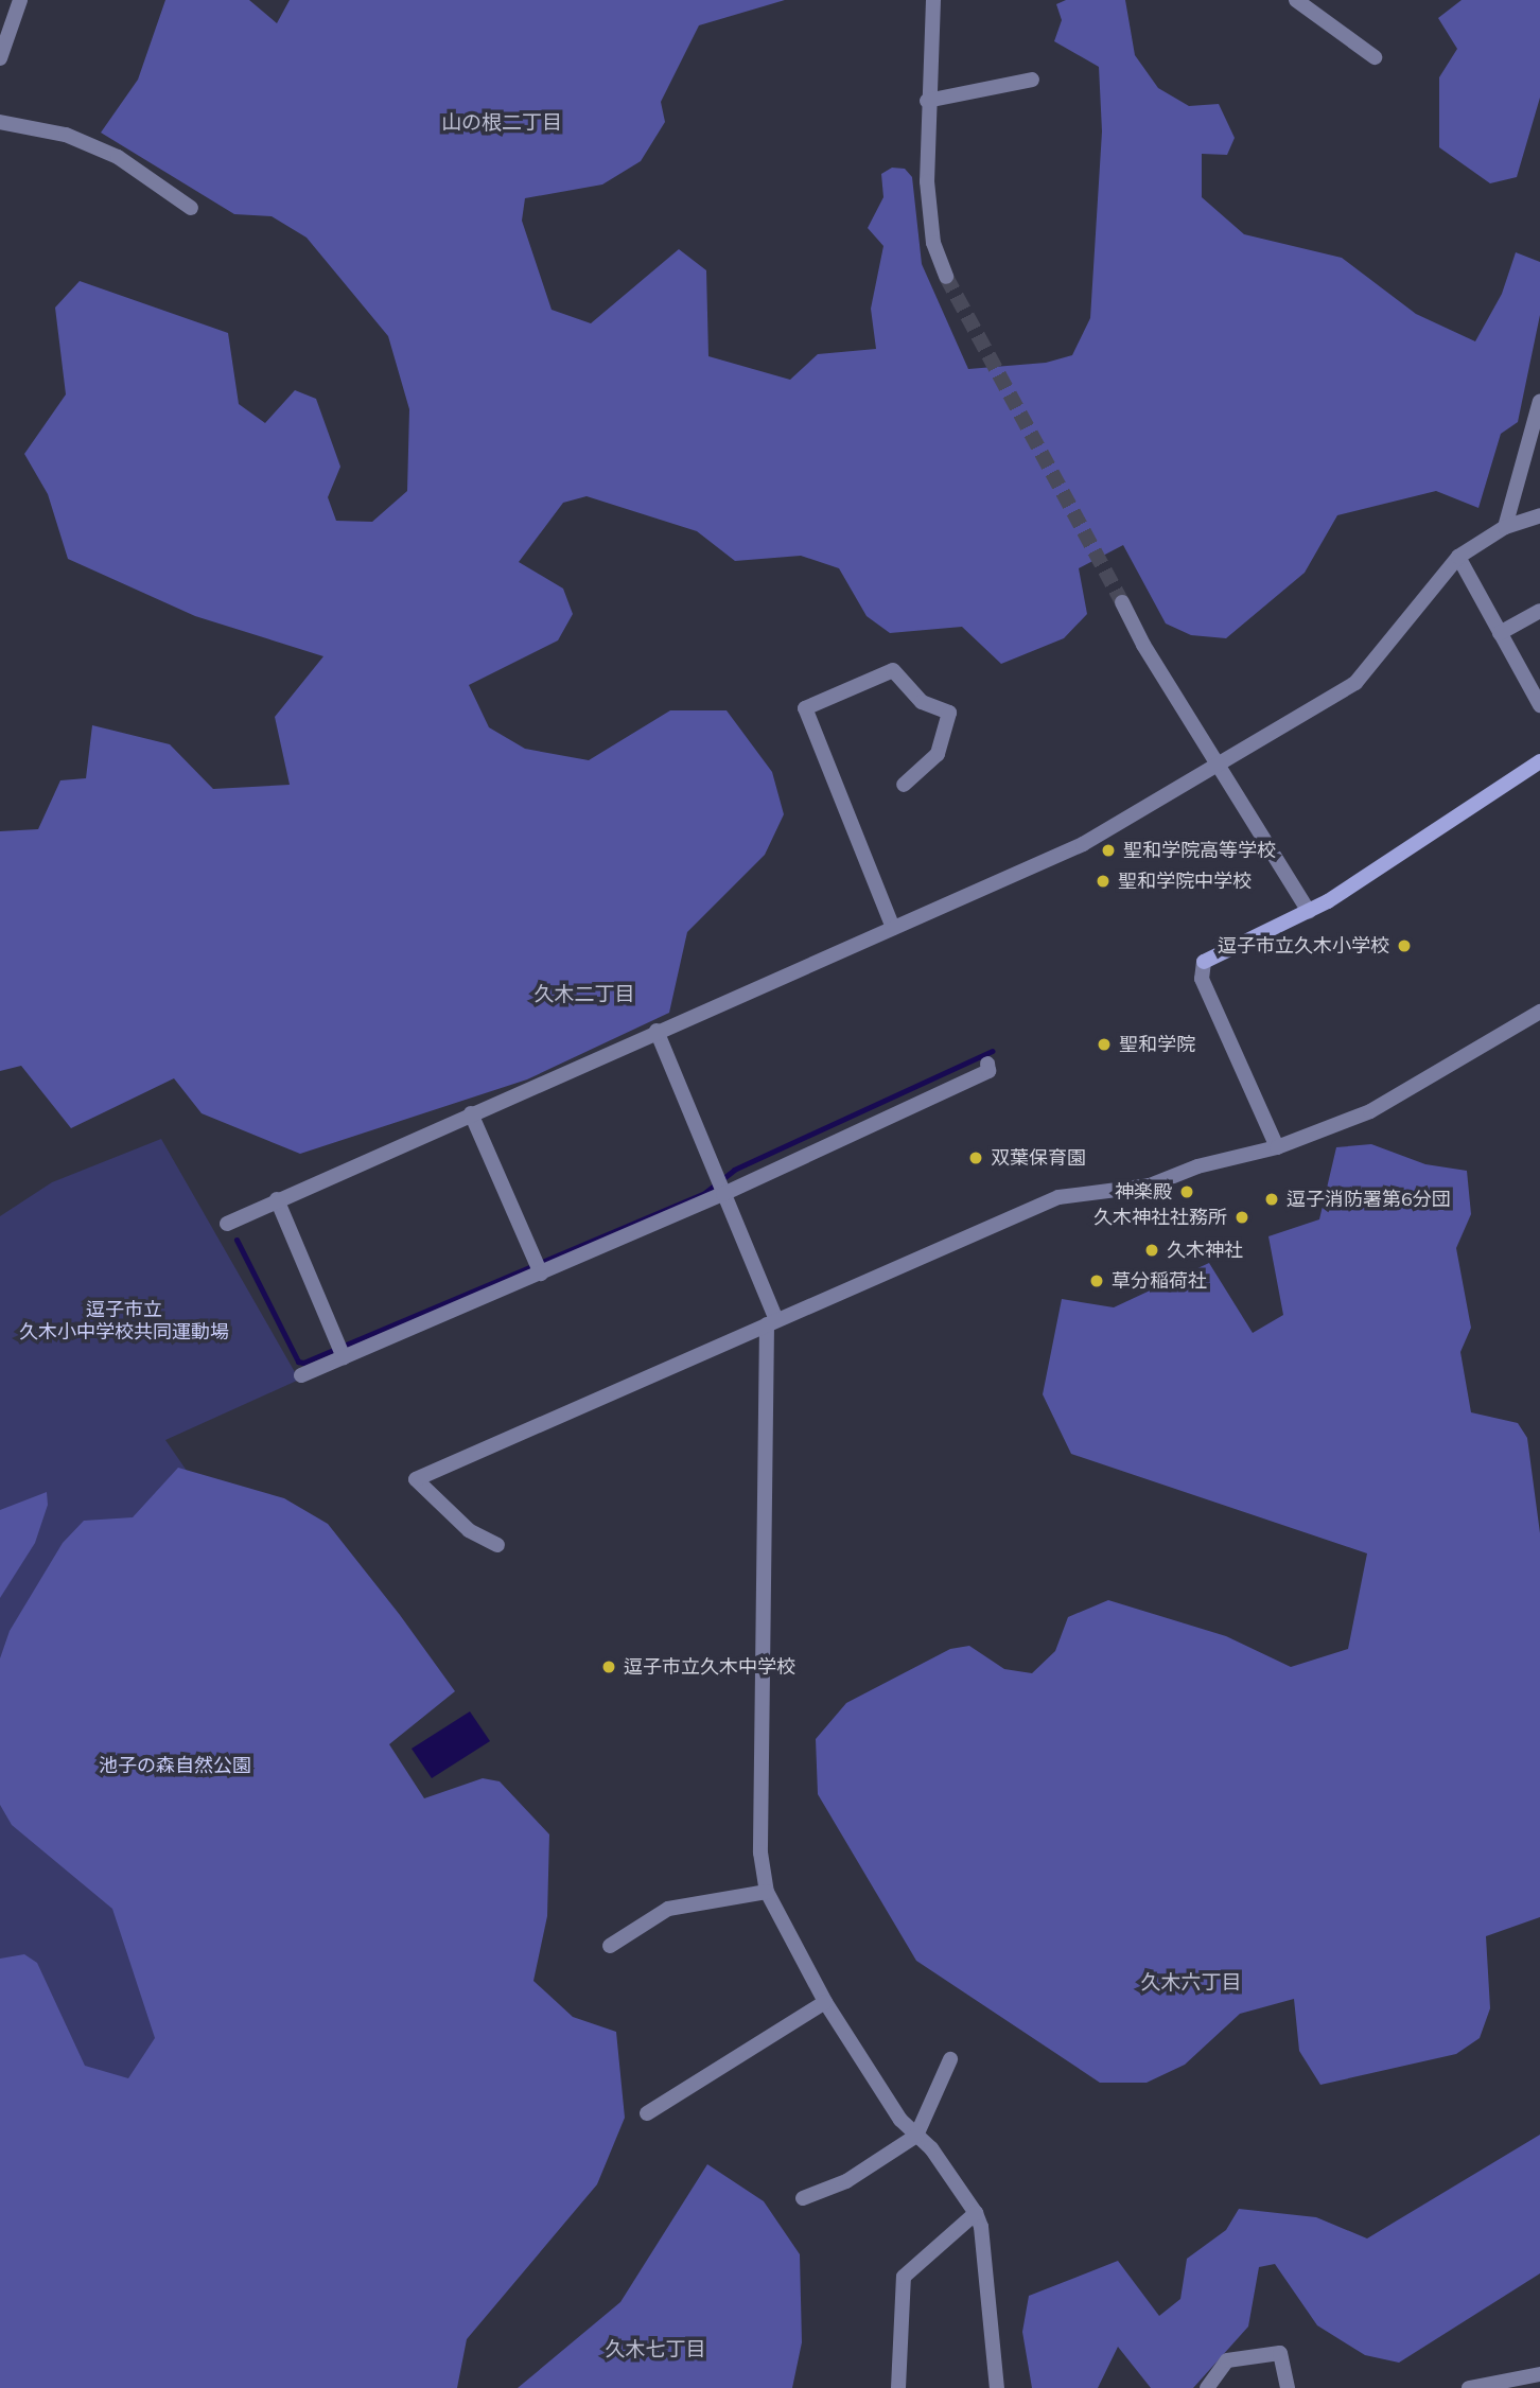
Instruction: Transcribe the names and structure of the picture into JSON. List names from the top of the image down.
{
  "districts": [
    "山の根二丁目",
    "久木二丁目",
    "久木六丁目",
    "久木七丁目"
  ],
  "parks": ["逗子市立 久木小中学校共同運動場", "池子の森自然公園"],
  "places": [
    "聖和学院高等学校",
    "聖和学院中学校",
    "逗子市立久木小学校",
    "聖和学院",
    "双葉保育園",
    "神楽殿",
    "逗子消防署第6分団",
    "久木神社社務所",
    "久木神社",
    "草分稲荷社",
    "逗子市立久木中学校"
  ]
}
